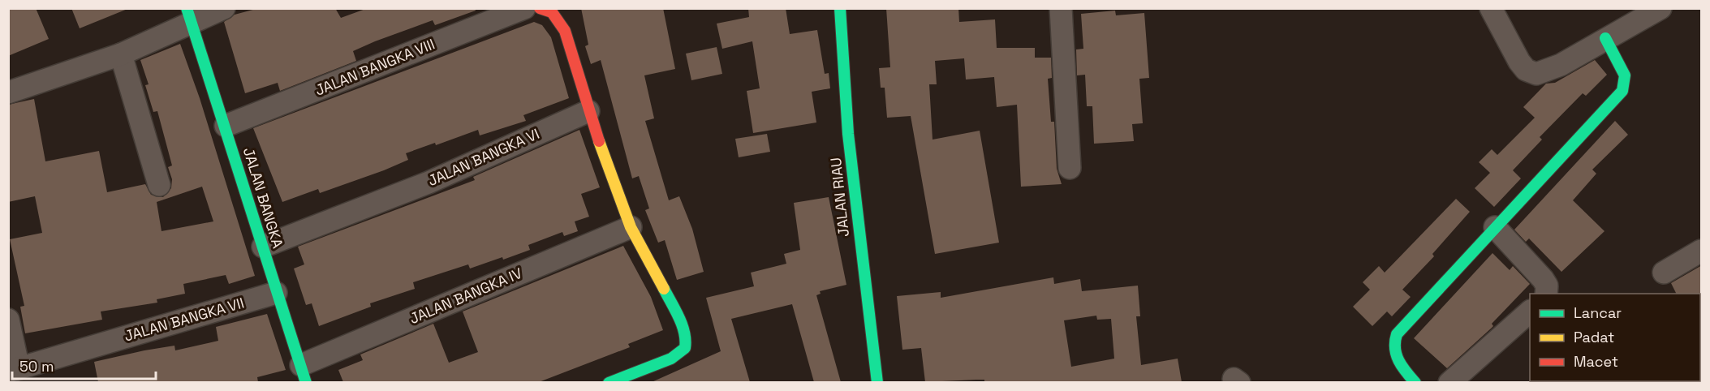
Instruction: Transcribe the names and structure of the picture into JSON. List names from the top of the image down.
{
  "streets": {
    "street": [
      "JALAN BANGKA VIII",
      "JALAN BANGKA VI",
      "JALAN RIAU",
      "JALAN BANGKA",
      "JALAN BANGKA IV",
      "JALAN BANGKA VII"
    ]
  },
  "crossings": [
    ["JALAN BANGKA VIII", "JALAN BANGKA"],
    ["JALAN BANGKA VI", "JALAN BANGKA"],
    ["JALAN BANGKA", "JALAN BANGKA IV"],
    ["JALAN BANGKA", "JALAN BANGKA VII"]
  ],
  "legend": ["Lancar", "Padat", "Macet"],
  "scale_bar": "50 m"
}
